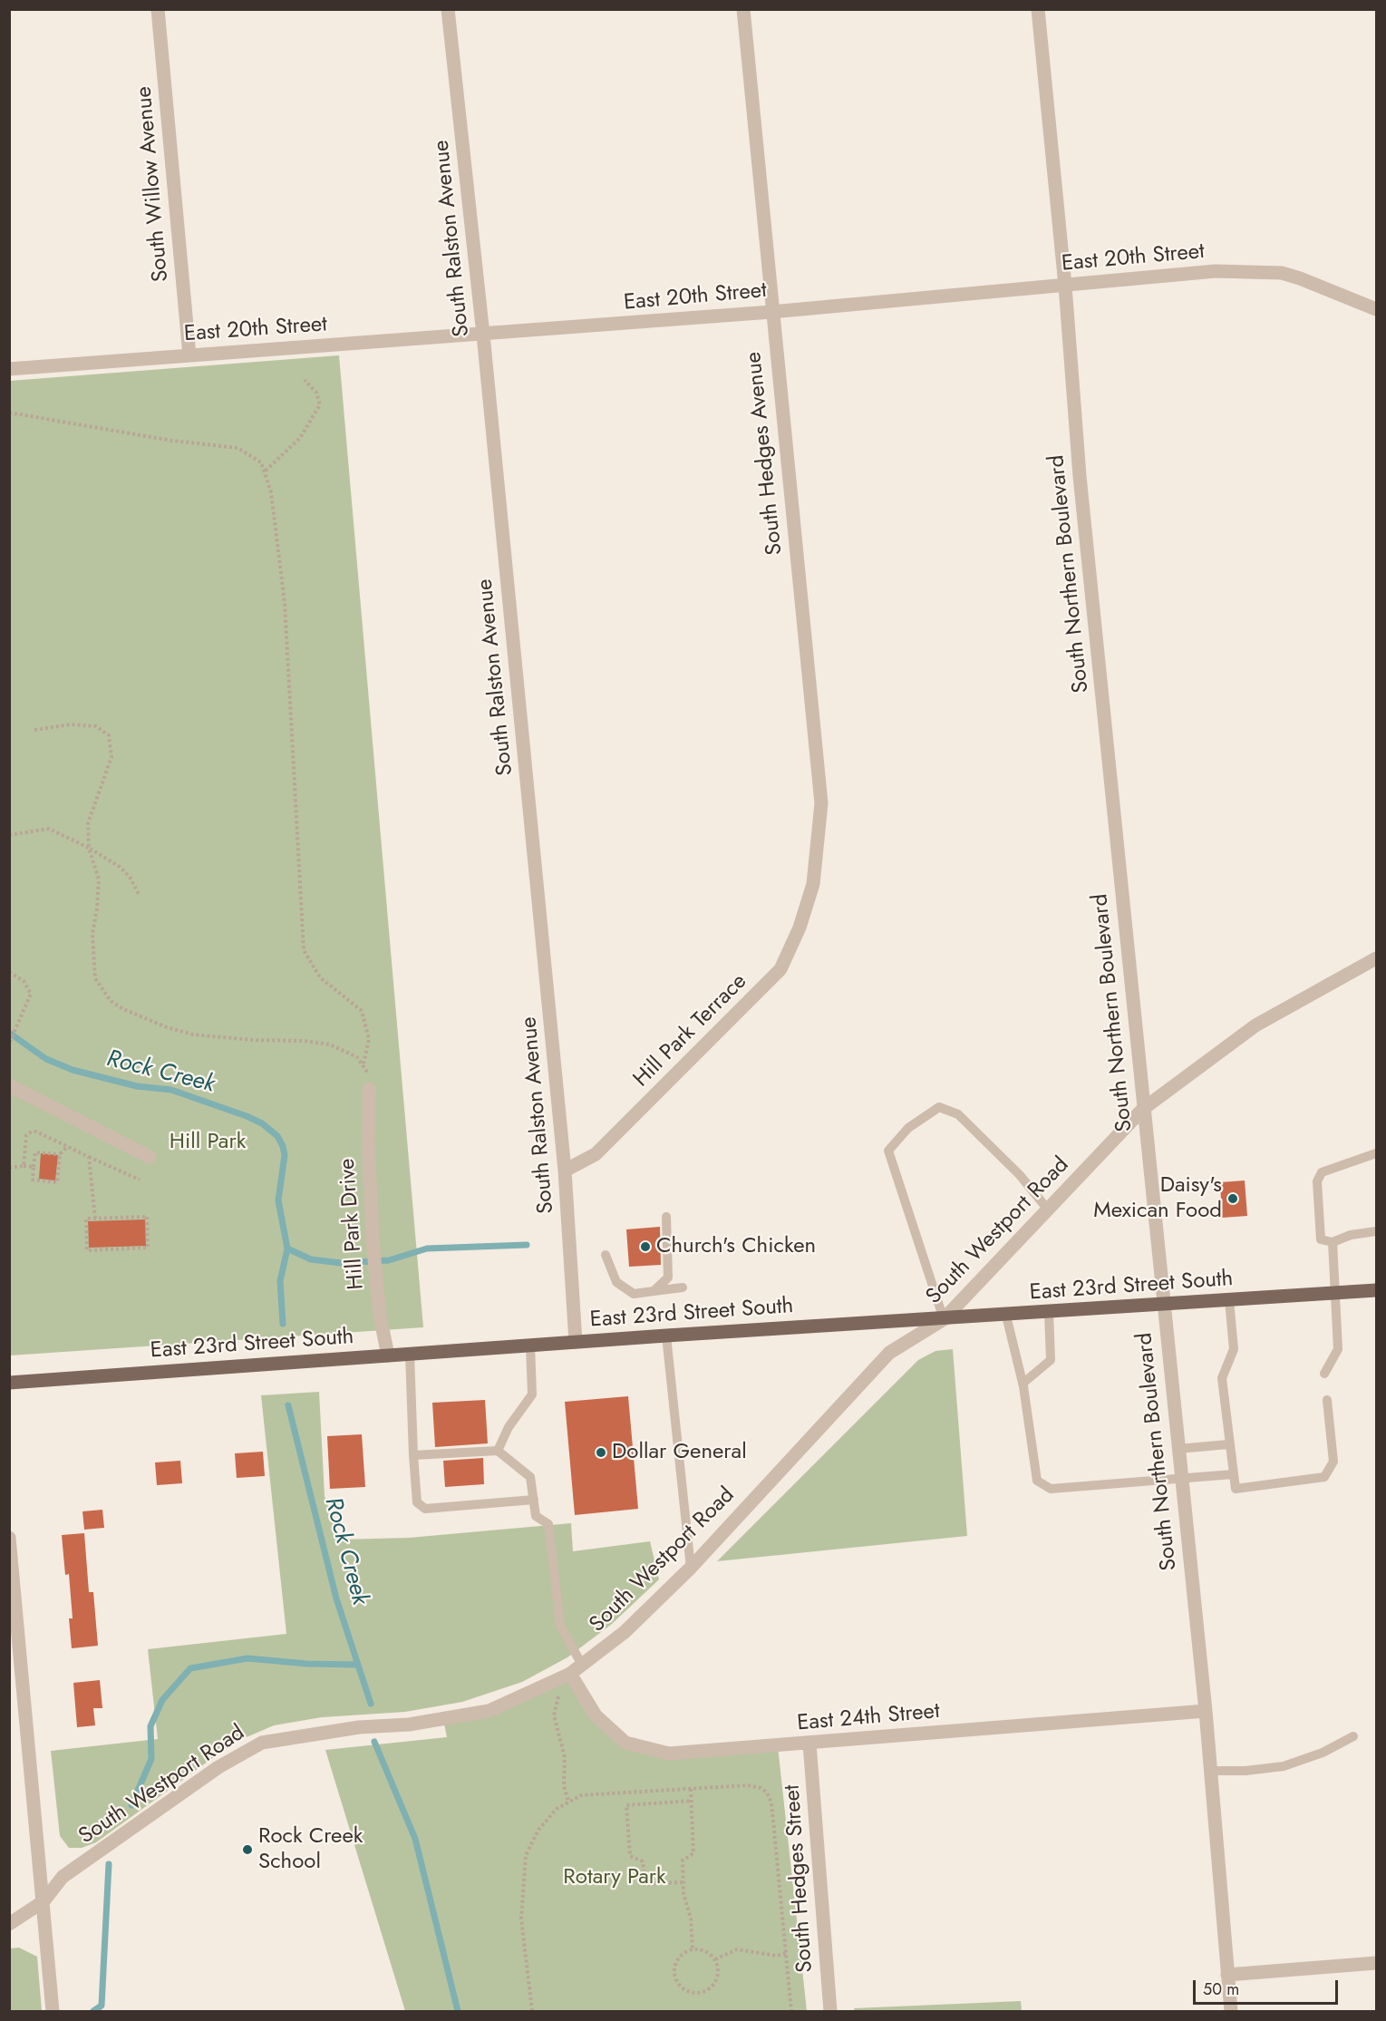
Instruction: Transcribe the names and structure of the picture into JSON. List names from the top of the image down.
{
  "streets": {
    "main road": ["East 23rd Street South"],
    "street": [
      "South Willow Avenue",
      "South Ralston Avenue",
      "East 20th Street",
      "South Hedges Avenue",
      "South Northern Boulevard",
      "Hill Park Terrace",
      "Hill Park Drive",
      "South Westport Road",
      "East 24th Street",
      "South Hedges Street"
    ]
  },
  "crossings": [
    ["South Willow Avenue", "East 20th Street"],
    ["South Ralston Avenue", "East 20th Street"],
    ["South Ralston Avenue", "Hill Park Terrace"],
    ["South Ralston Avenue", "East 23rd Street South"],
    ["East 20th Street", "South Hedges Avenue"],
    ["East 20th Street", "South Northern Boulevard"],
    ["South Hedges Avenue", "Hill Park Terrace"],
    ["South Northern Boulevard", "South Westport Road"],
    ["South Northern Boulevard", "East 23rd Street South"],
    ["South Northern Boulevard", "East 24th Street"],
    ["Hill Park Drive", "East 23rd Street South"],
    ["South Westport Road", "East 23rd Street South"],
    ["South Westport Road", "East 24th Street"],
    ["East 24th Street", "South Hedges Street"]
  ],
  "water": ["Rock Creek"],
  "parks": ["Hill Park", "Rotary Park"],
  "places": [
    "Daisy's Mexican Food",
    "Church's Chicken",
    "Dollar General",
    "Rock Creek School"
  ],
  "scale_bar": "50 m"
}
